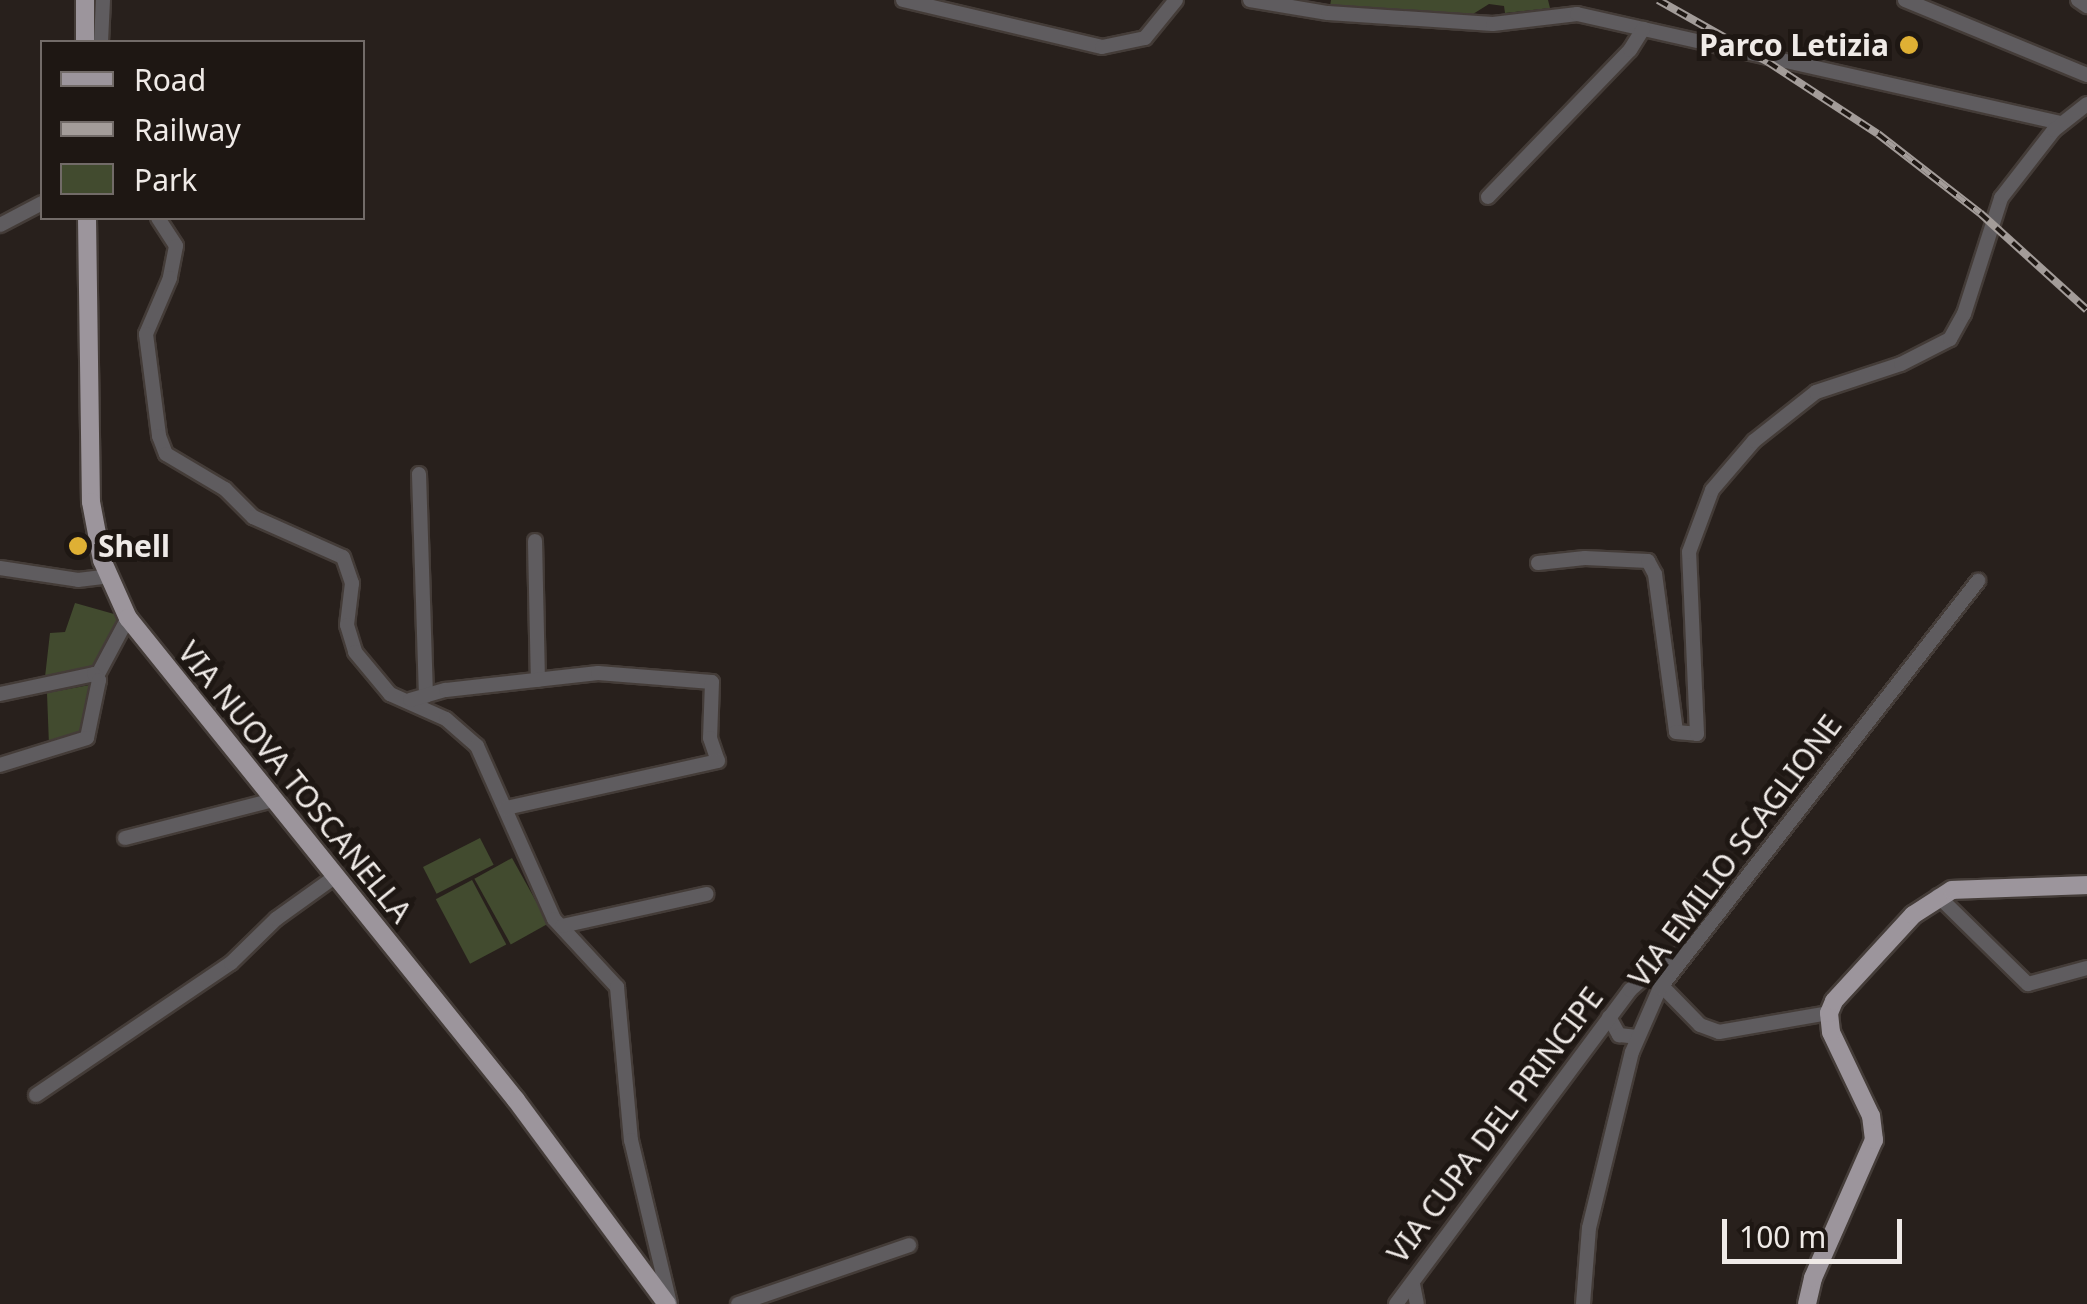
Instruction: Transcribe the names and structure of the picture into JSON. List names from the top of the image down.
{
  "streets": {
    "main road": ["VIA NUOVA TOSCANELLA"],
    "street": ["VIA EMILIO SCAGLIONE", "VIA CUPA DEL PRINCIPE"]
  },
  "crossings": [
    ["VIA EMILIO SCAGLIONE", "VIA CUPA DEL PRINCIPE"]
  ],
  "places": ["Parco Letizia", "Shell"],
  "legend": ["Road", "Railway", "Park"],
  "scale_bar": "100 m"
}
